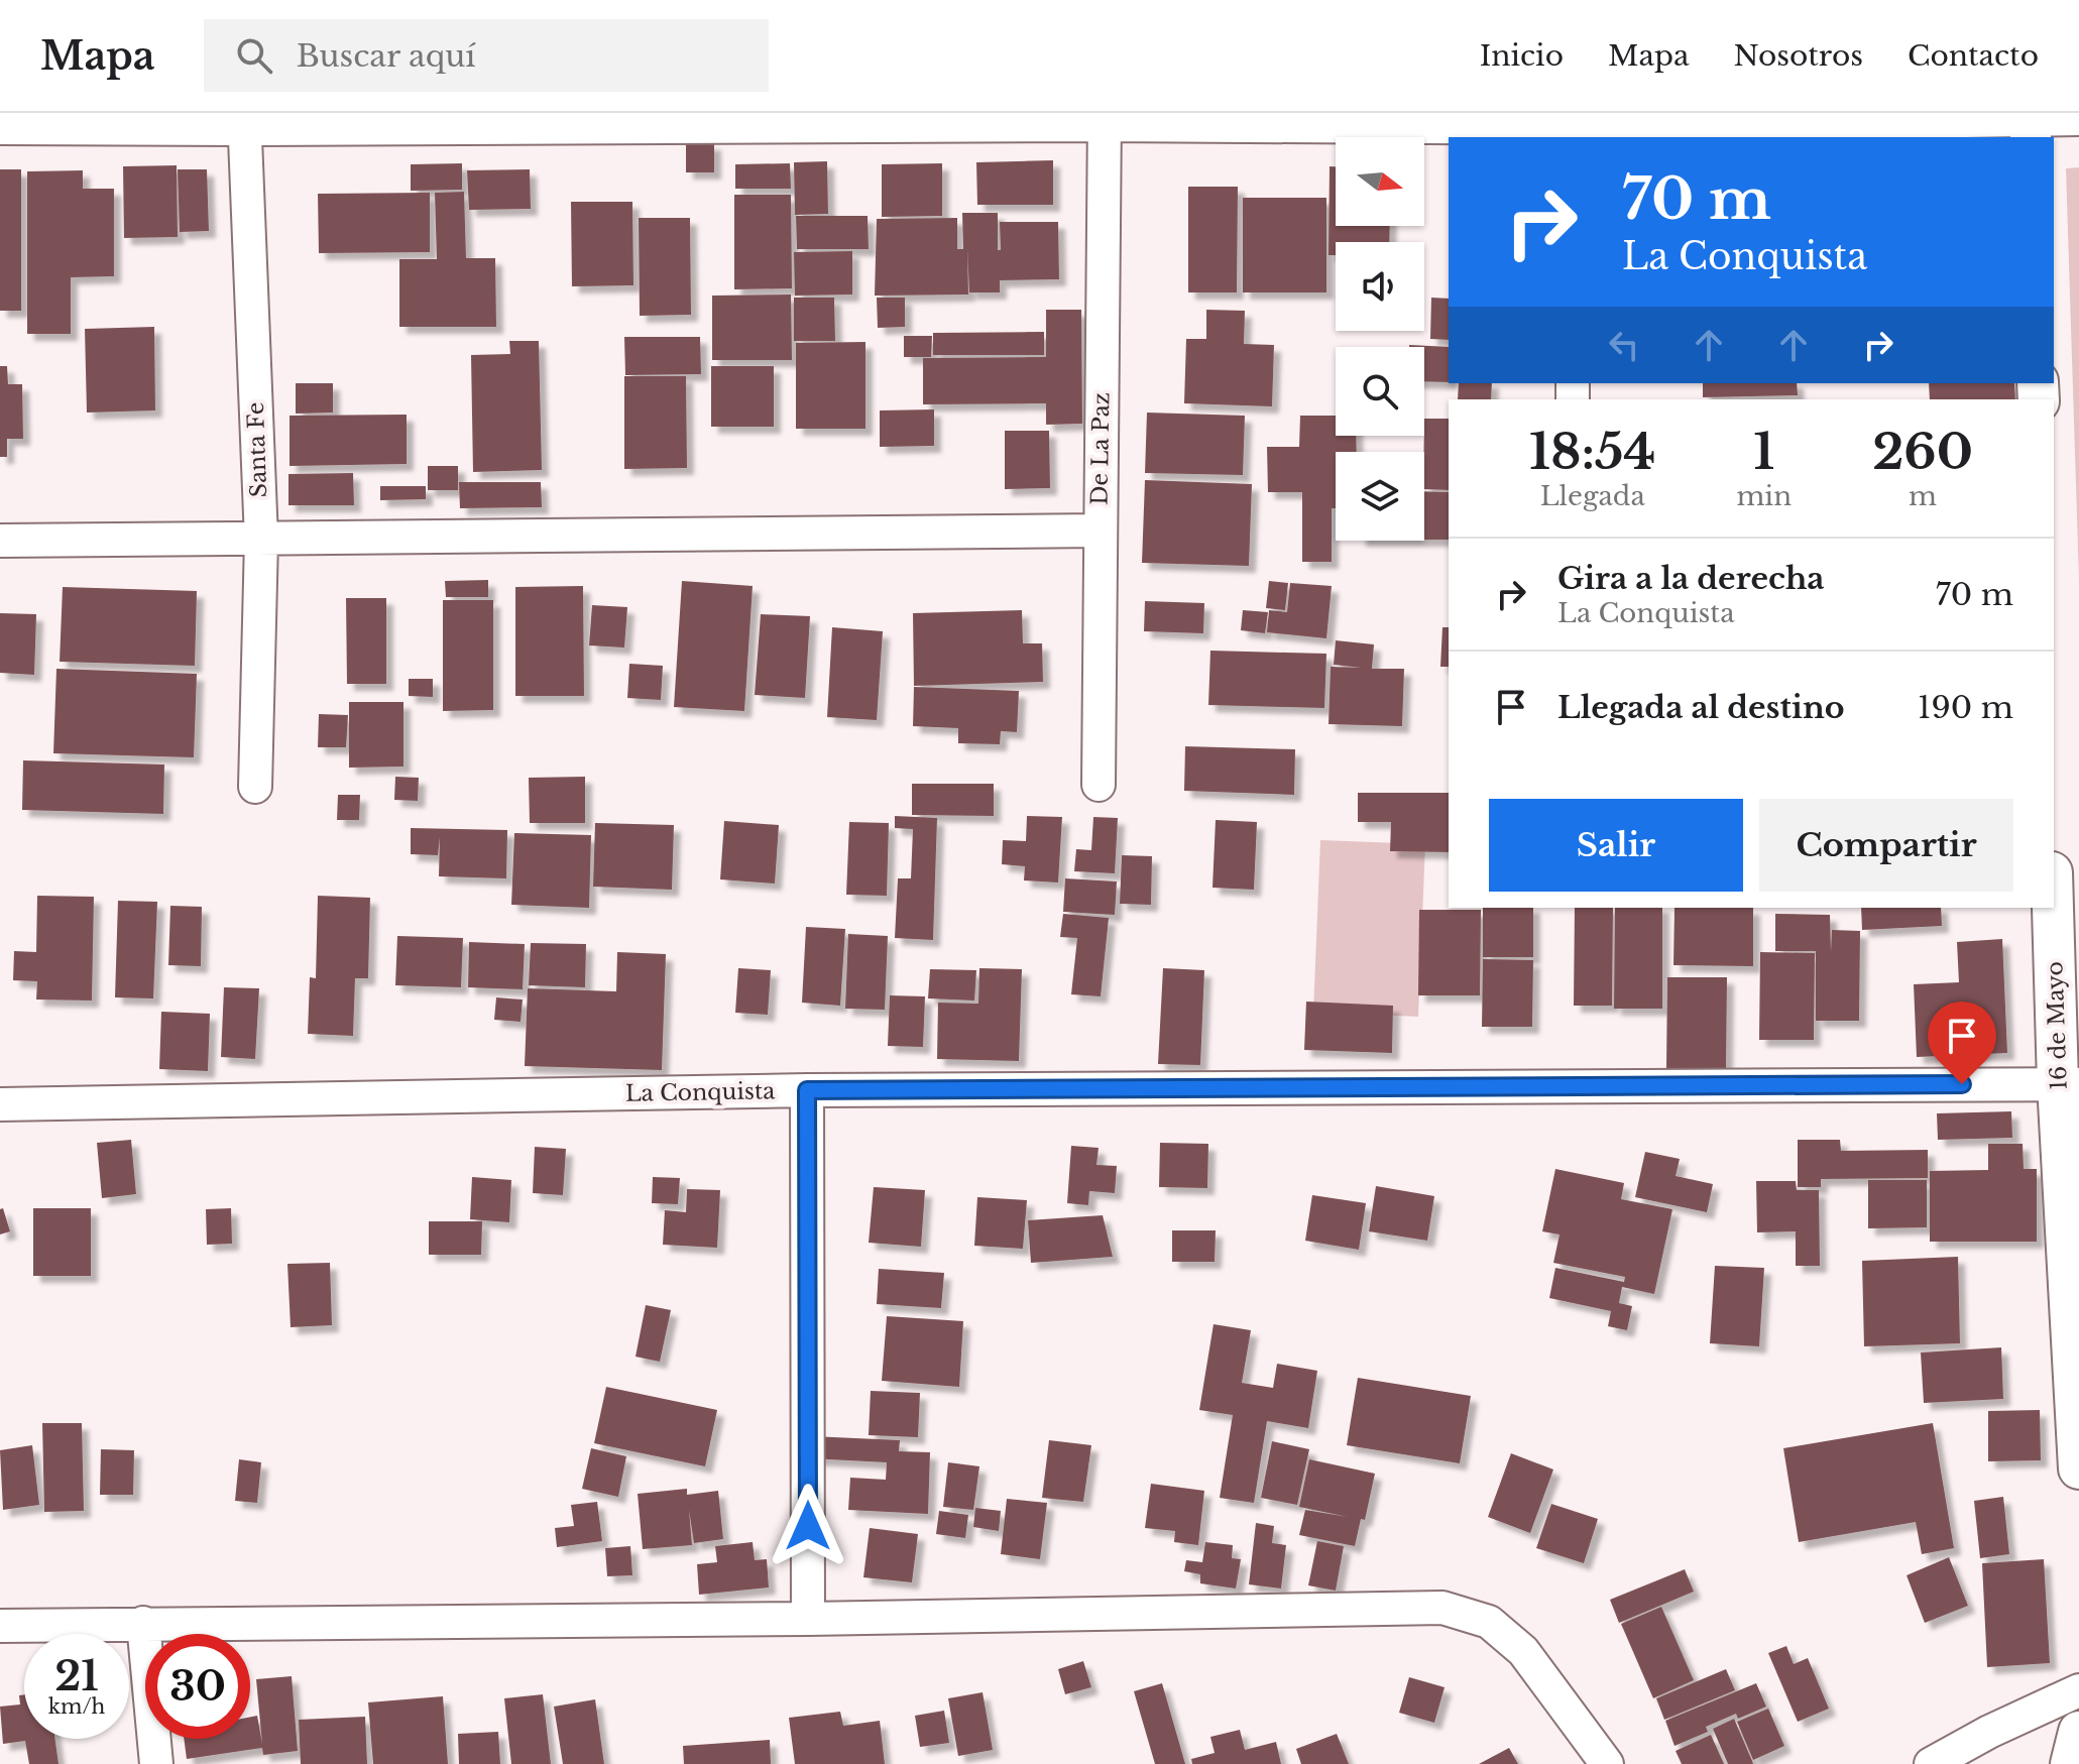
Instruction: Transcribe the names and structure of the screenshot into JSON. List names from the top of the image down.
{
  "streets": {
    "street": [
      "De La Paz",
      "Santa Fe",
      "16 de Mayo",
      "La Conquista"
    ]
  },
  "crossings": [
    ["16 de Mayo", "La Conquista"]
  ],
  "north": "right",
  "page": {
    "header": "Mapa",
    "search": "Buscar aquí",
    "nav": [
      "Inicio",
      "Mapa",
      "Nosotros",
      "Contacto"
    ],
    "turn": ["70 m", "La Conquista"],
    "eta": [
      "18:54",
      "Llegada",
      "1",
      "min",
      "260",
      "m"
    ],
    "list": [
      {
        "name": "Gira a la derecha",
        "note": "La Conquista",
        "value": "70 m"
      },
      {
        "name": "Llegada al destino",
        "value": "190 m"
      }
    ],
    "buttons": ["Salir", "Compartir"],
    "speed": "21 km/h",
    "limit": "30"
  }
}
